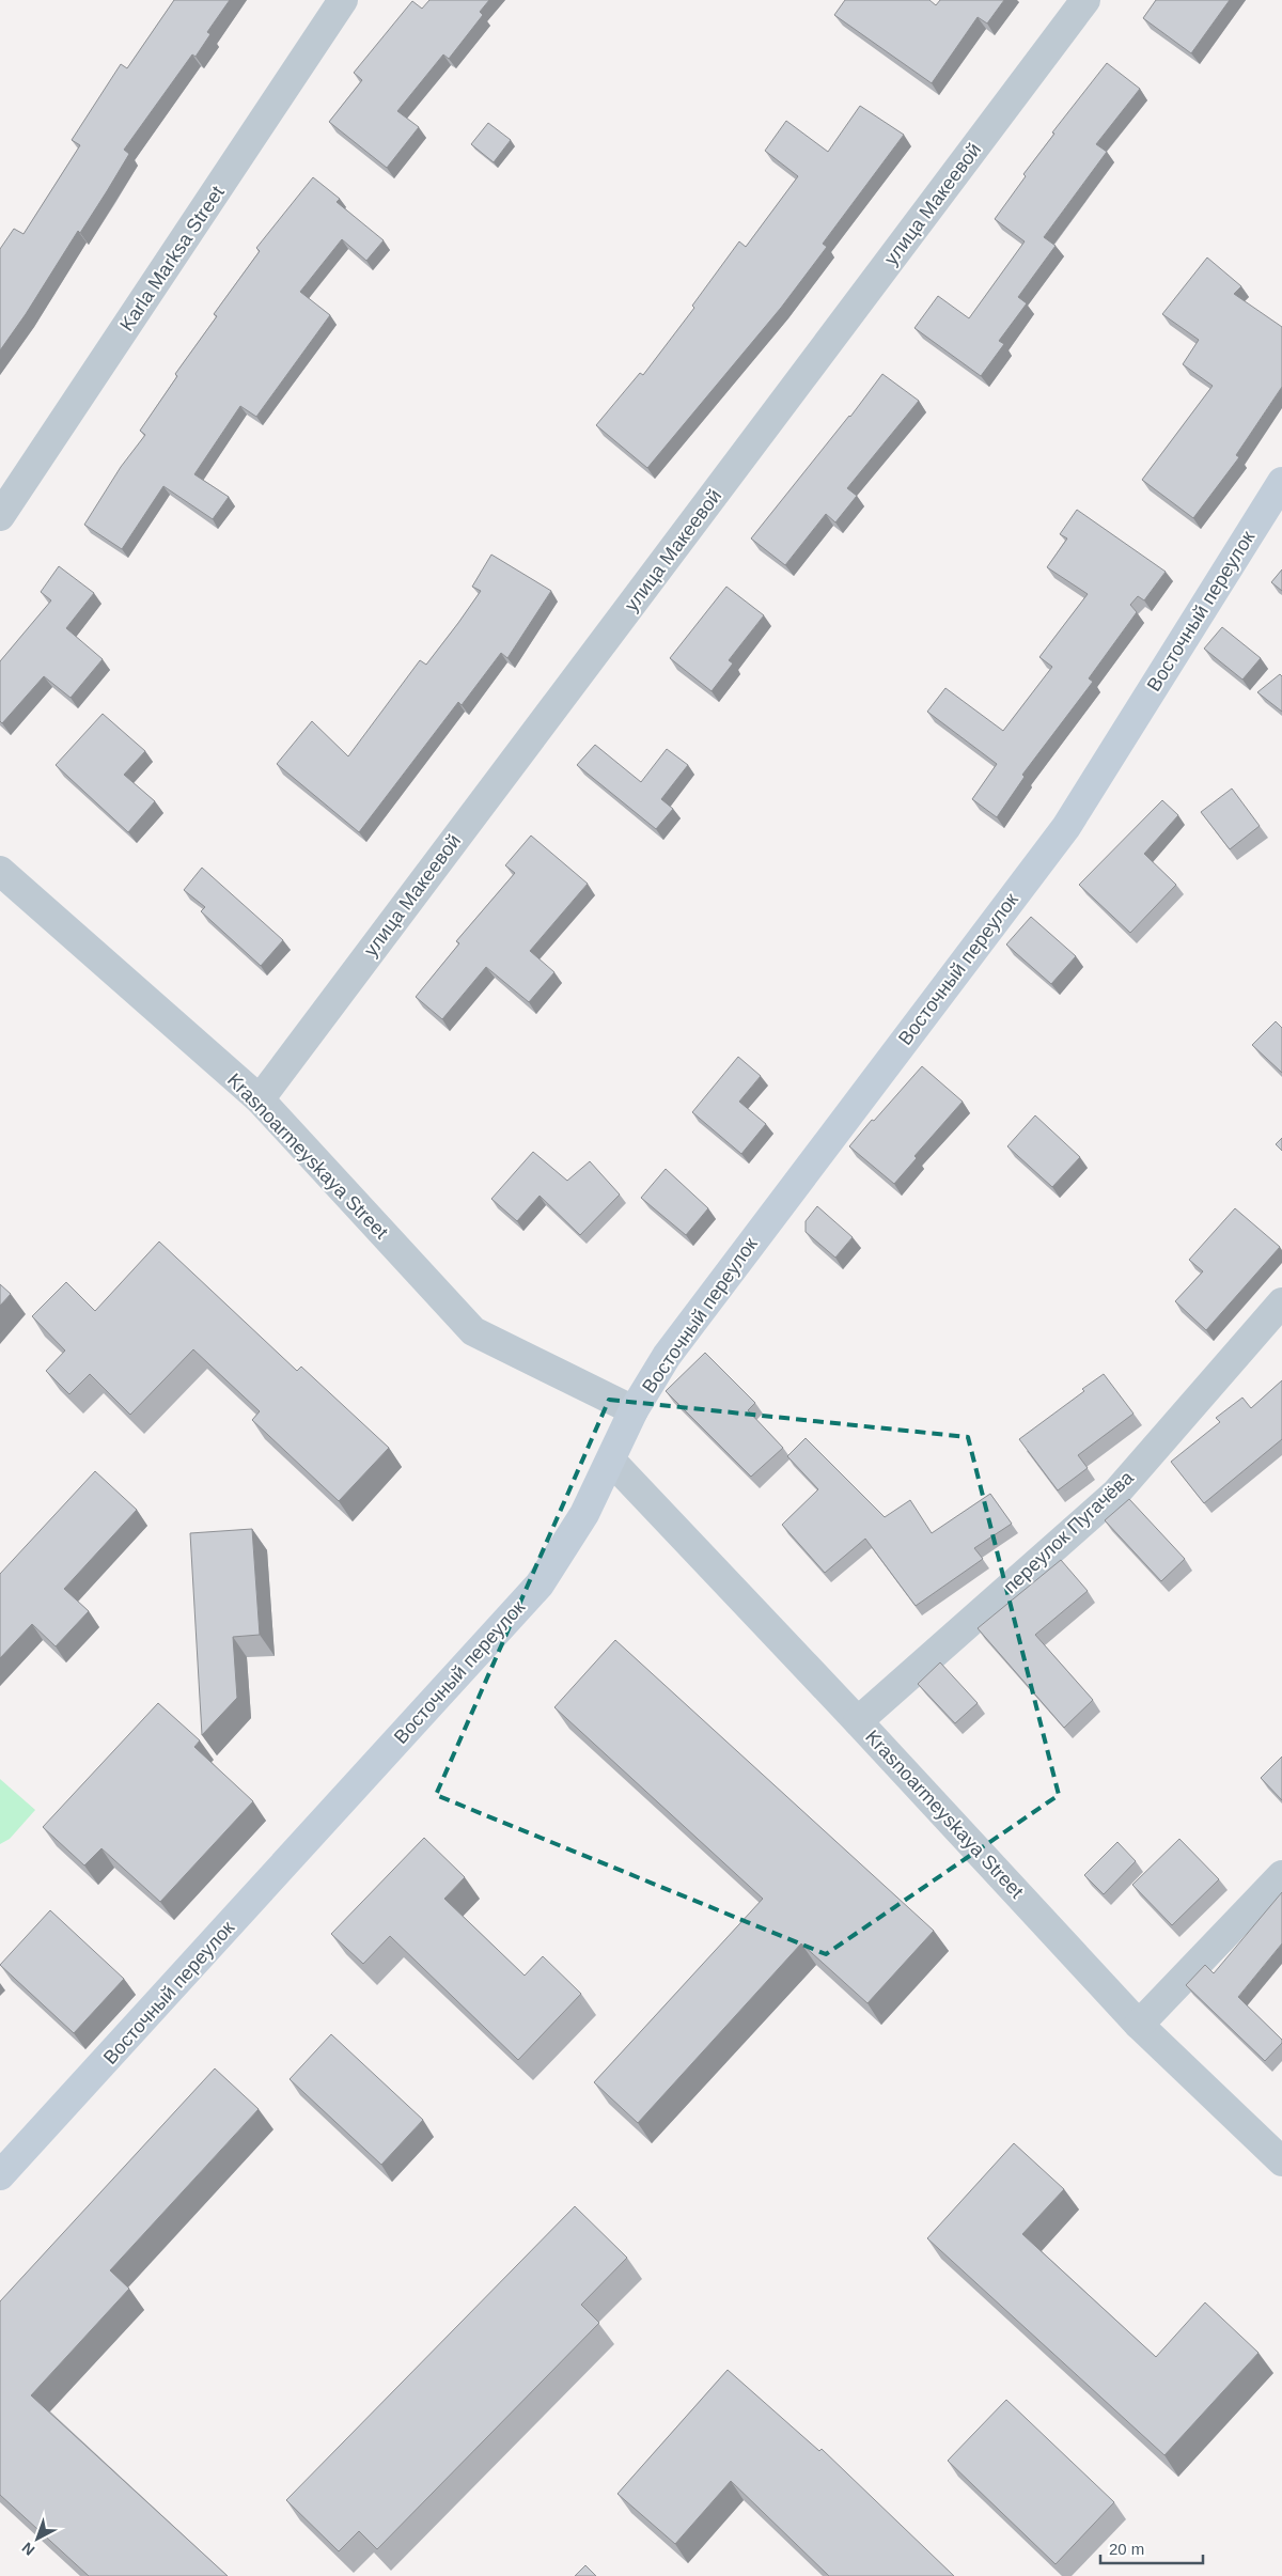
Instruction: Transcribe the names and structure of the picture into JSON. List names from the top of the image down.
{
  "streets": {
    "street": [
      "улица Макеевой",
      "Karla Marksa Street",
      "Восточный переулок",
      "Krasnoarmeyskaya Street",
      "переулок Пугачёва"
    ]
  },
  "crossings": [
    ["улица Макеевой", "Krasnoarmeyskaya Street"],
    ["Восточный переулок", "Krasnoarmeyskaya Street"],
    ["Krasnoarmeyskaya Street", "переулок Пугачёва"]
  ],
  "scale_bar": "20 m",
  "north": "bottom left"
}
